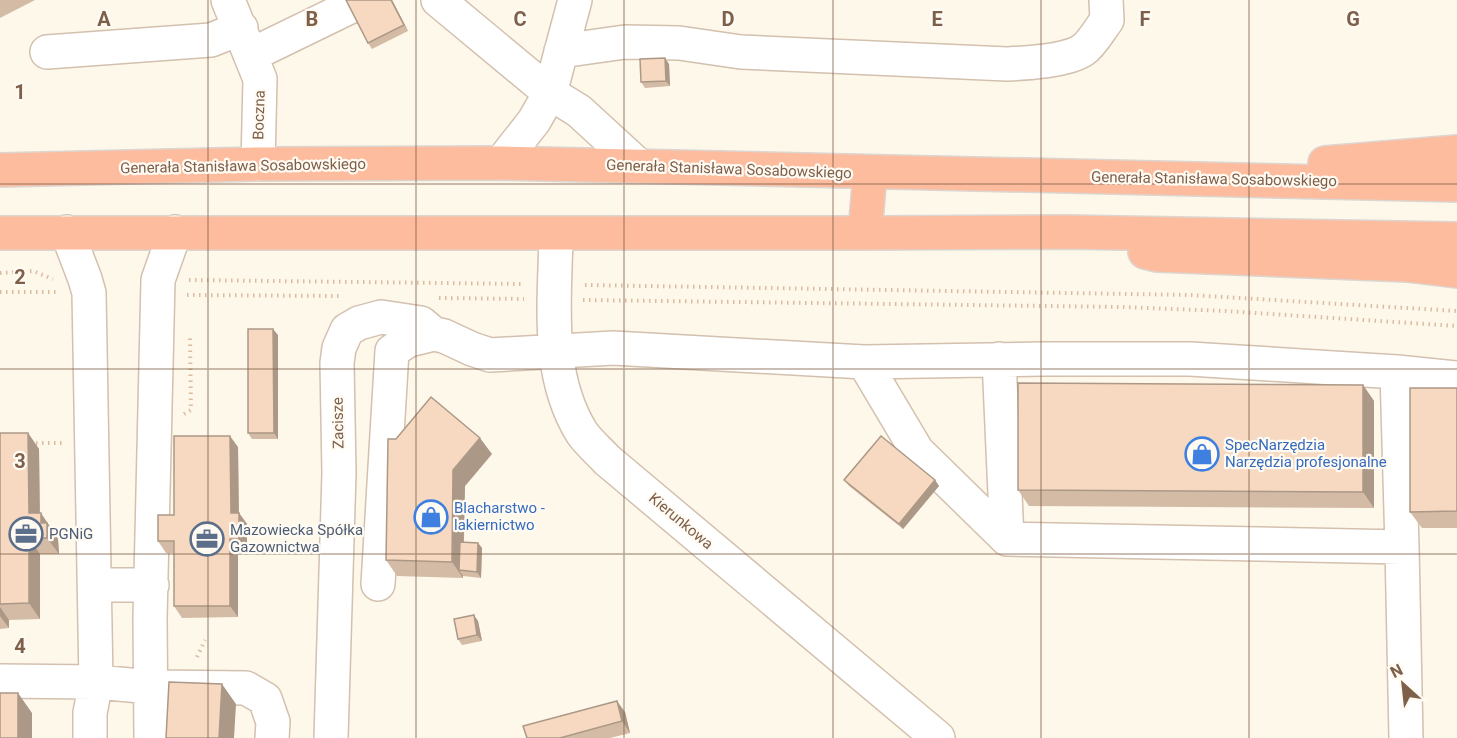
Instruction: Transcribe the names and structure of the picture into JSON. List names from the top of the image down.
{
  "streets": {
    "highway": ["Generała Stanisława Sosabowskiego"],
    "street": ["Boczna", "Zacisze", "Kierunkowa"]
  },
  "crossings": [
    ["Boczna", "Generała Stanisława Sosabowskiego"],
    ["Zacisze", "Kierunkowa"]
  ],
  "places": {
    "shop": ["SpecNarzędzia Narzędzia profesjonalne", "Blacharstwo - lakiernictwo"],
    "office": ["PGNiG", "Mazowiecka Spółka Gazownictwa"]
  },
  "north": "top left",
  "grid": {
    "columns": [
      "A",
      "B",
      "C",
      "D",
      "E",
      "F",
      "G"
    ],
    "rows": [
      "1",
      "2",
      "3",
      "4"
    ]
  }
}
